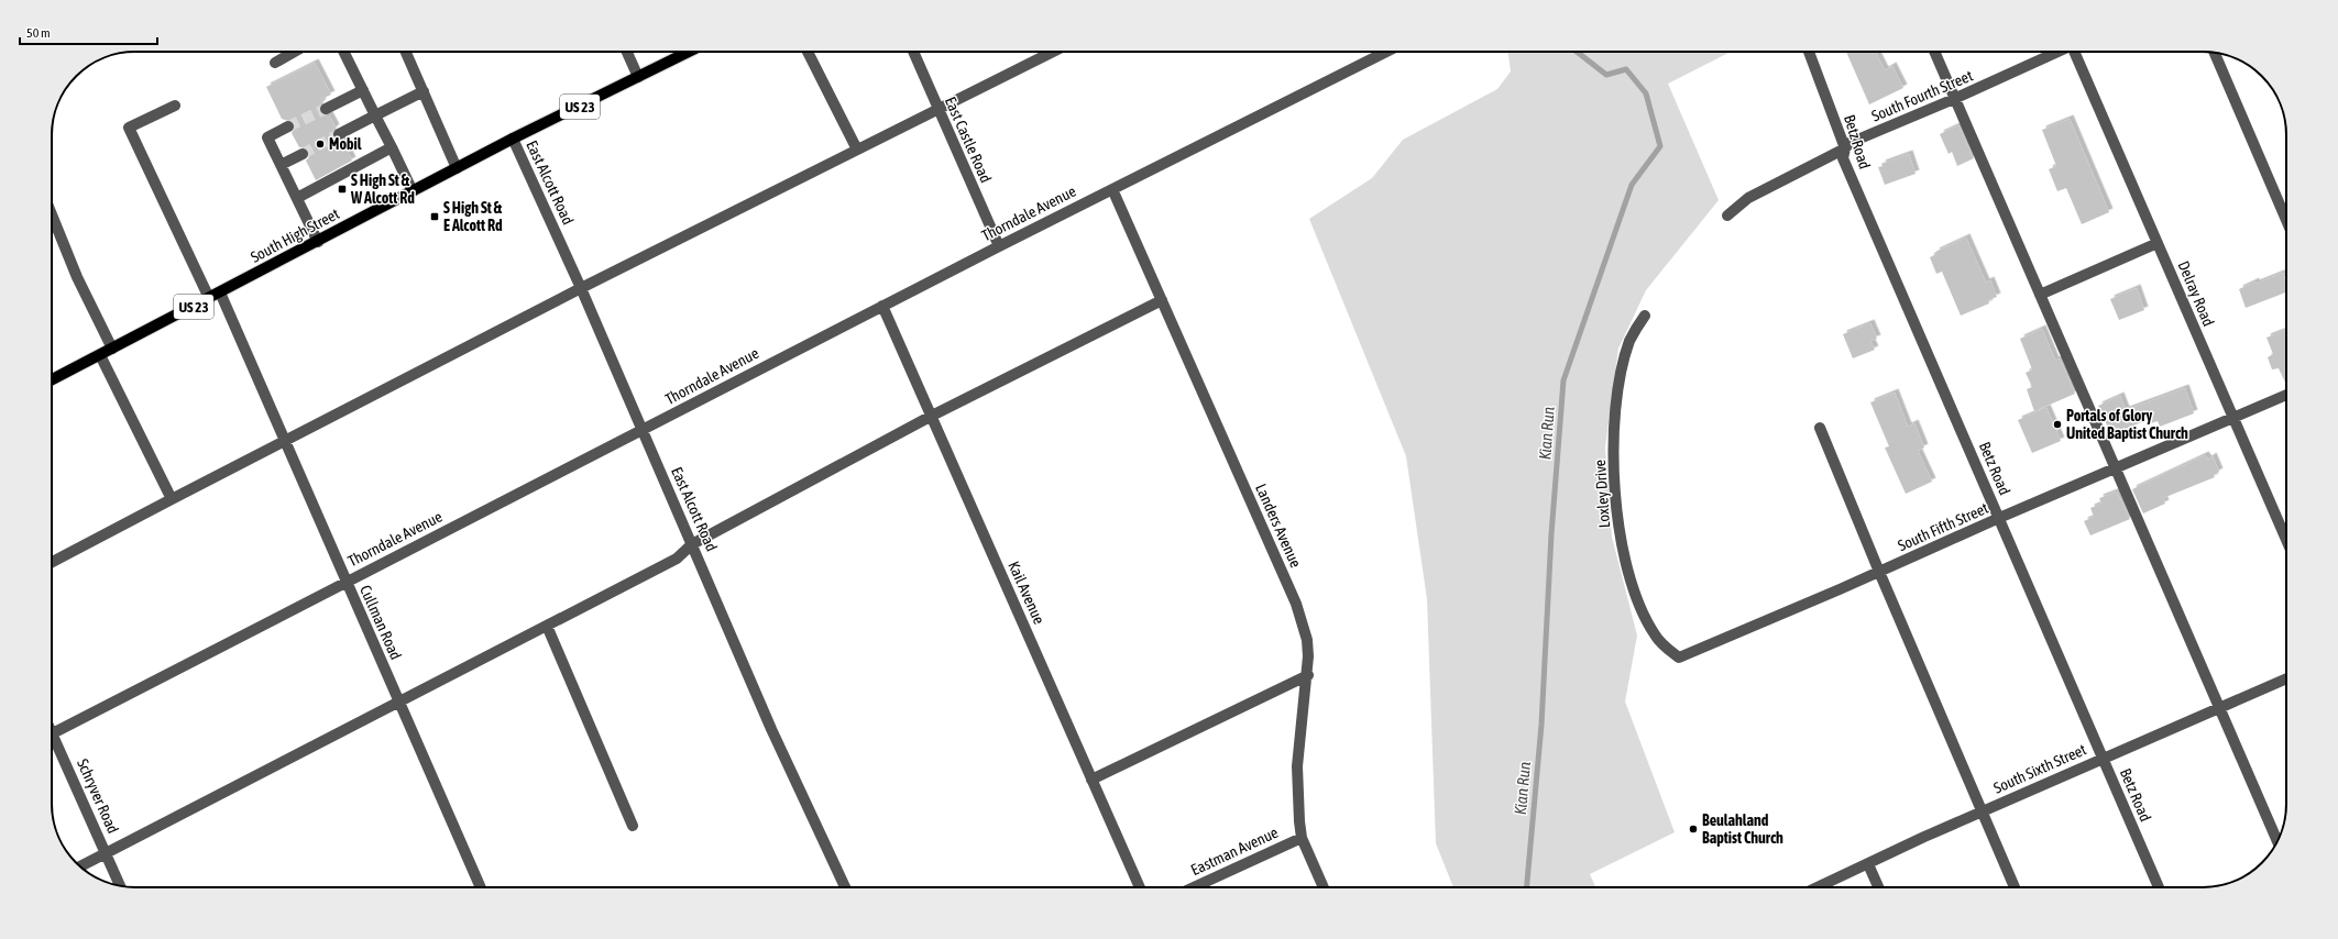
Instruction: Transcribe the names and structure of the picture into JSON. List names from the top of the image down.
{
  "streets": {
    "main road": ["US 23", "South High Street"],
    "street": [
      "South Fourth Street",
      "East Castle Road",
      "Betz Road",
      "East Alcott Road",
      "Thorndale Avenue",
      "Delray Road",
      "Loxley Drive",
      "Landers Avenue",
      "South Fifth Street",
      "Kail Avenue",
      "Cullman Road",
      "South Sixth Street",
      "Schryver Road",
      "Eastman Avenue"
    ]
  },
  "crossings": [
    ["South Fourth Street", "Betz Road"],
    ["East Castle Road", "Thorndale Avenue"],
    ["Betz Road", "South Fifth Street"],
    ["Betz Road", "South Sixth Street"],
    ["East Alcott Road", "Thorndale Avenue"],
    ["East Alcott Road", "South High Street"],
    ["Thorndale Avenue", "Landers Avenue"],
    ["Thorndale Avenue", "Kail Avenue"],
    ["Thorndale Avenue", "Cullman Road"],
    ["South High Street", "Cullman Road"],
    ["Delray Road", "South Fifth Street"],
    ["Loxley Drive", "South Fifth Street"],
    ["Landers Avenue", "Eastman Avenue"]
  ],
  "water": ["Kian Run"],
  "places": {
    "other": ["Mobil", "Portals of Glory United Baptist Church", "Beulahland Baptist Church"],
    "transit": ["S High St & W Alcott Rd", "S High St & E Alcott Rd"]
  },
  "scale_bar": "50 m"
}
